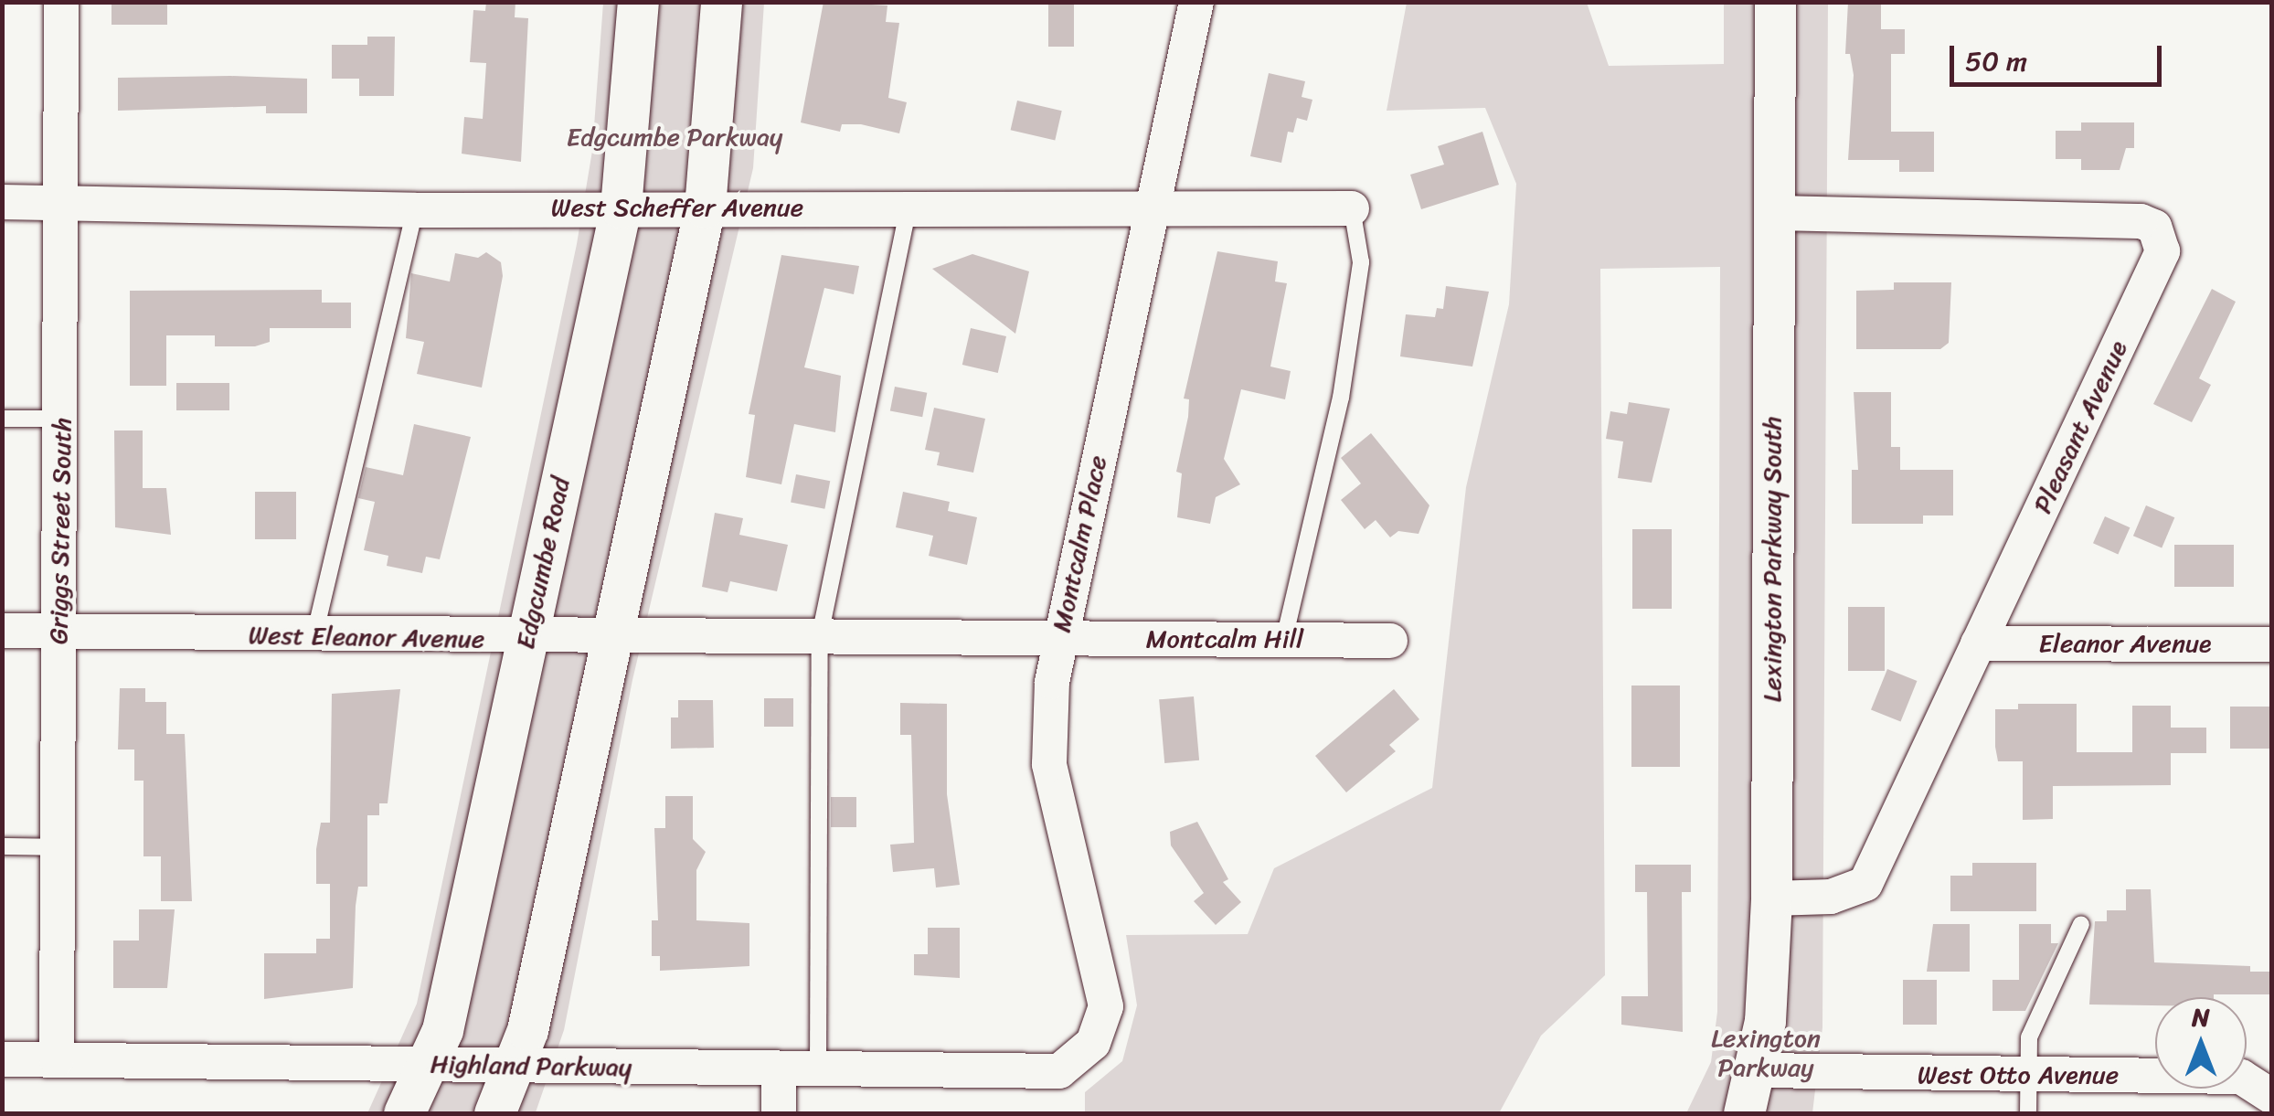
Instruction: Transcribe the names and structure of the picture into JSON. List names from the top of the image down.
{
  "streets": {
    "street": [
      "West Scheffer Avenue",
      "Pleasant Avenue",
      "Griggs Street South",
      "Montcalm Place",
      "Lexington Parkway South",
      "Edgcumbe Road",
      "West Eleanor Avenue",
      "Montcalm Hill",
      "Eleanor Avenue",
      "Highland Parkway",
      "West Otto Avenue"
    ]
  },
  "crossings": [
    ["West Scheffer Avenue", "Griggs Street South"],
    ["West Scheffer Avenue", "Montcalm Place"],
    ["West Scheffer Avenue", "Edgcumbe Road"],
    ["Pleasant Avenue", "Lexington Parkway South"],
    ["Pleasant Avenue", "Eleanor Avenue"],
    ["Griggs Street South", "West Eleanor Avenue"],
    ["Griggs Street South", "Highland Parkway"],
    ["Montcalm Place", "West Eleanor Avenue"],
    ["Montcalm Place", "Montcalm Hill"],
    ["Montcalm Place", "Highland Parkway"],
    ["Lexington Parkway South", "West Otto Avenue"],
    ["Edgcumbe Road", "West Eleanor Avenue"],
    ["Edgcumbe Road", "Highland Parkway"],
    ["West Eleanor Avenue", "Montcalm Hill"]
  ],
  "parks": ["Edgcumbe Parkway", "Lexington Parkway"],
  "scale_bar": "50 m",
  "north": "top"
}
